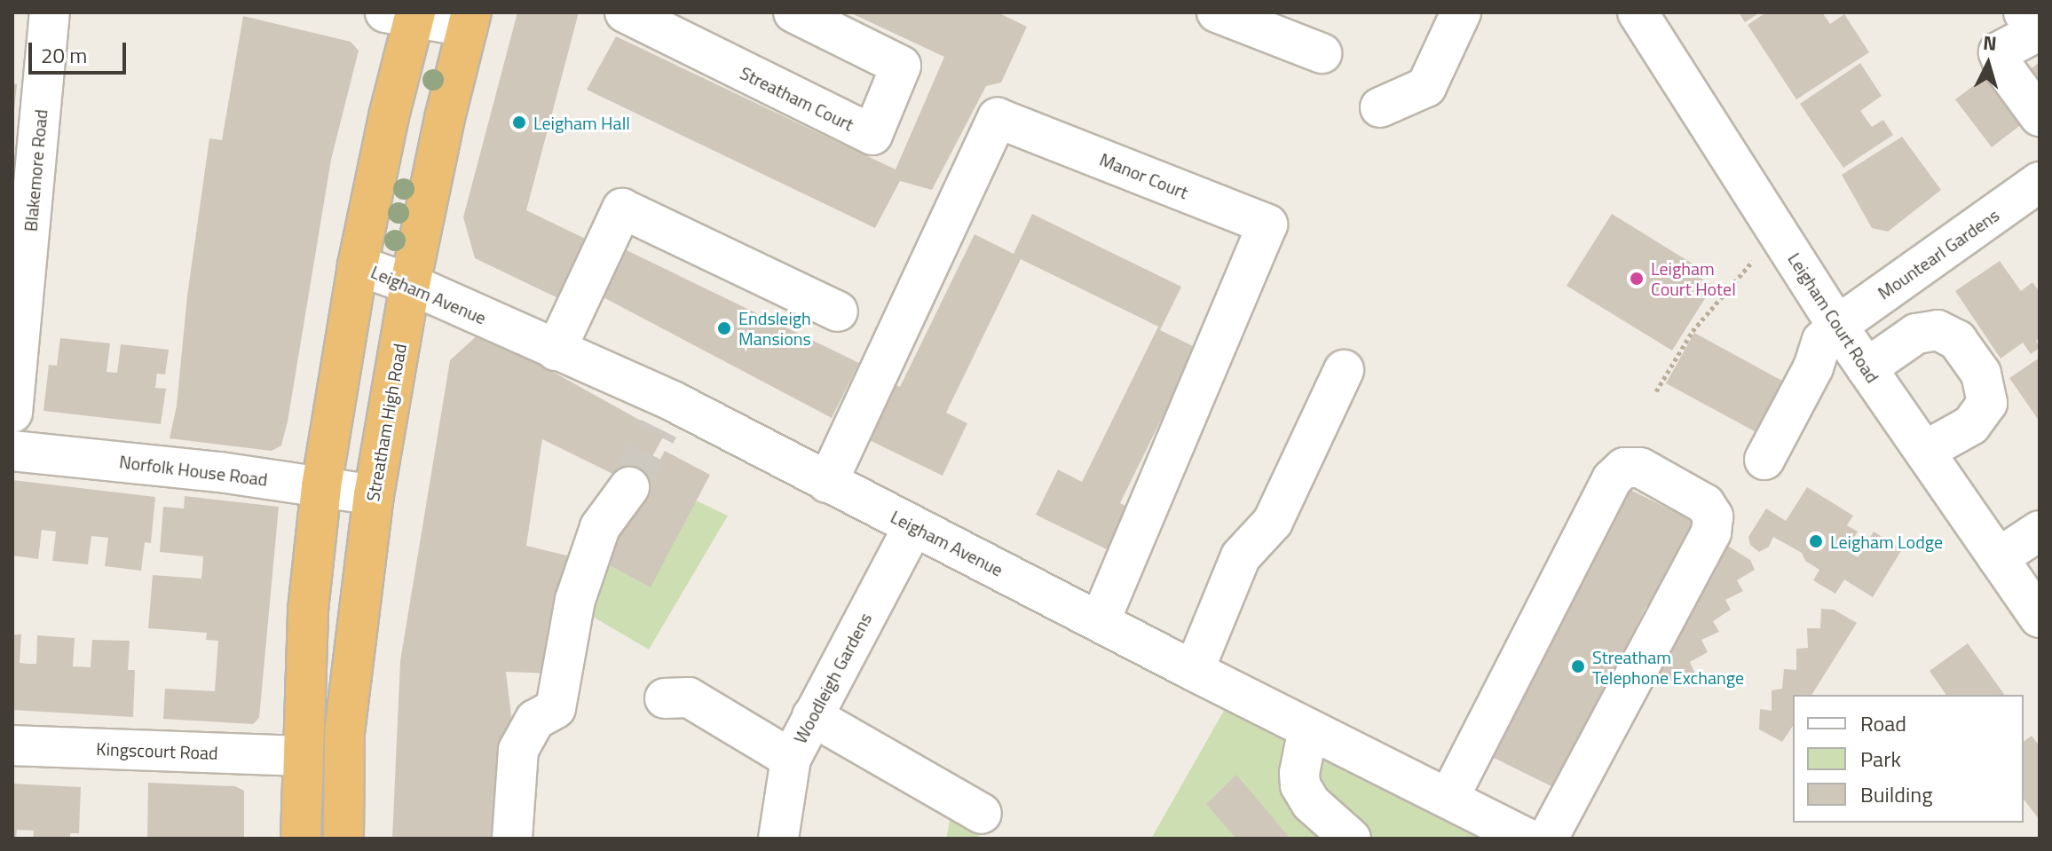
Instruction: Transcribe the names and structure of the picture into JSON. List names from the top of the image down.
{
  "streets": {
    "highway": ["Streatham High Road"],
    "street": [
      "Streatham Court",
      "Blakemore Road",
      "Manor Court",
      "Mountearl Gardens",
      "Leigham Avenue",
      "Leigham Court Road",
      "Norfolk House Road",
      "Woodleigh Gardens",
      "Kingscourt Road"
    ]
  },
  "crossings": [
    ["Manor Court", "Leigham Avenue"],
    ["Mountearl Gardens", "Leigham Court Road"],
    ["Leigham Avenue", "Streatham High Road"],
    ["Leigham Avenue", "Woodleigh Gardens"],
    ["Streatham High Road", "Norfolk House Road"]
  ],
  "places": [
    "Leigham Hall",
    "Leigham Court Hotel",
    "Endsleigh Mansions",
    "Leigham Lodge",
    "Streatham Telephone Exchange"
  ],
  "legend": ["Road", "Park", "Building"],
  "scale_bar": "20 m",
  "north": "top"
}
